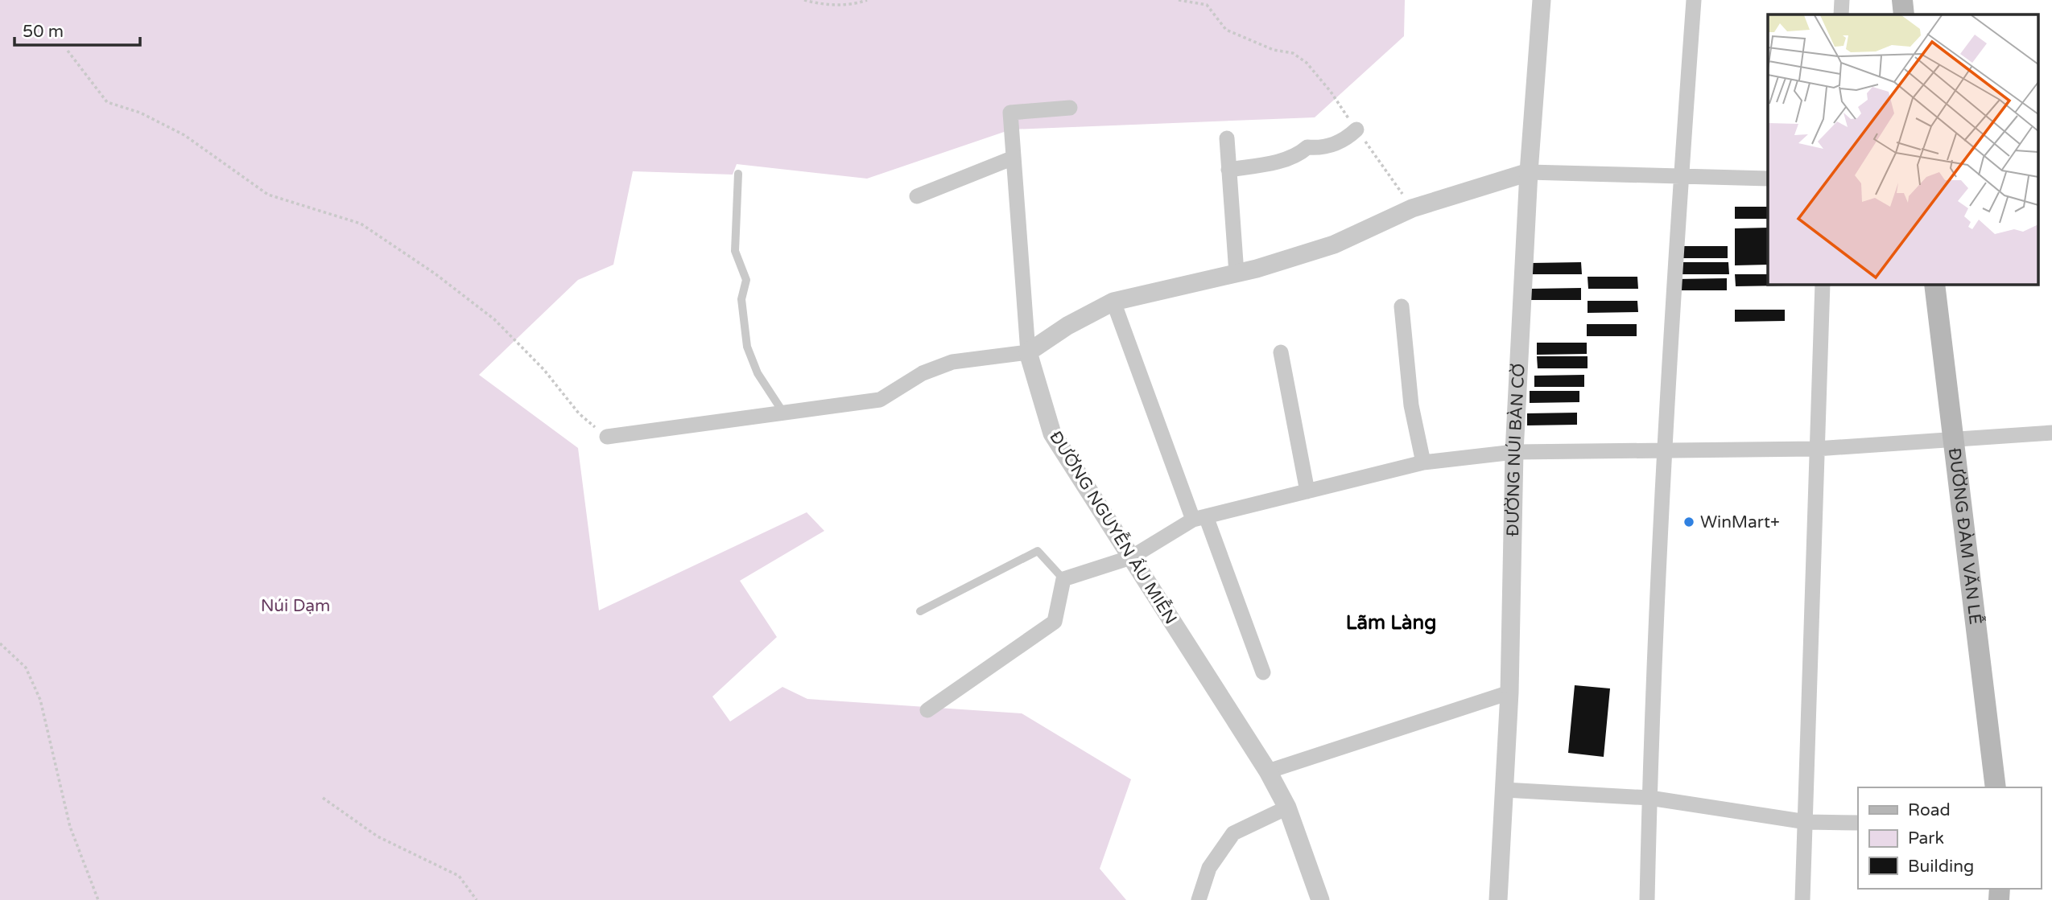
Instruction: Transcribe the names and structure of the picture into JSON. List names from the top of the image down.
{
  "streets": {
    "main road": ["ĐƯỜNG ĐÀM VĂN LỄ"],
    "street": ["ĐƯỜNG NÚI BÀN CỜ", "ĐƯỜNG NGUYỄN ẤU MIỄN"]
  },
  "districts": ["Lãm Làng"],
  "parks": ["Núi Dạm"],
  "places": ["WinMart+"],
  "legend": ["Road", "Park", "Building"],
  "scale_bar": "50 m"
}
